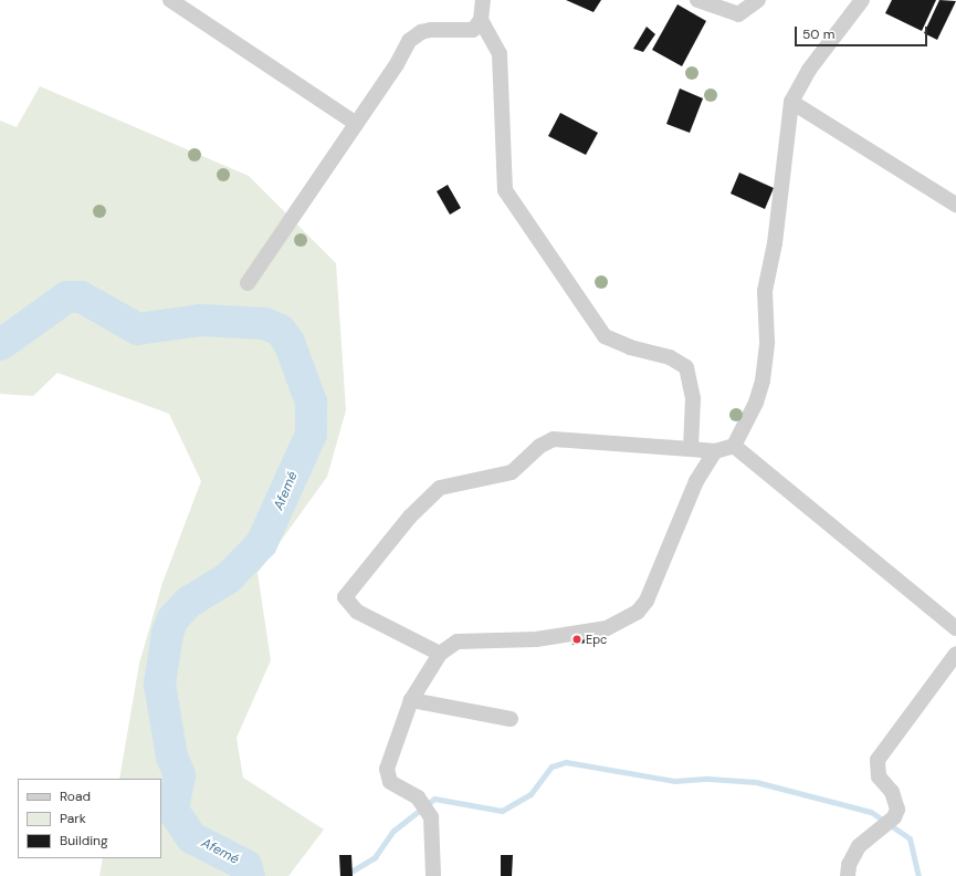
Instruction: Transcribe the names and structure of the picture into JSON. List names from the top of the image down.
{
  "water": ["Afemé"],
  "places": ["Epc"],
  "legend": ["Road", "Park", "Building"],
  "scale_bar": "50 m"
}
